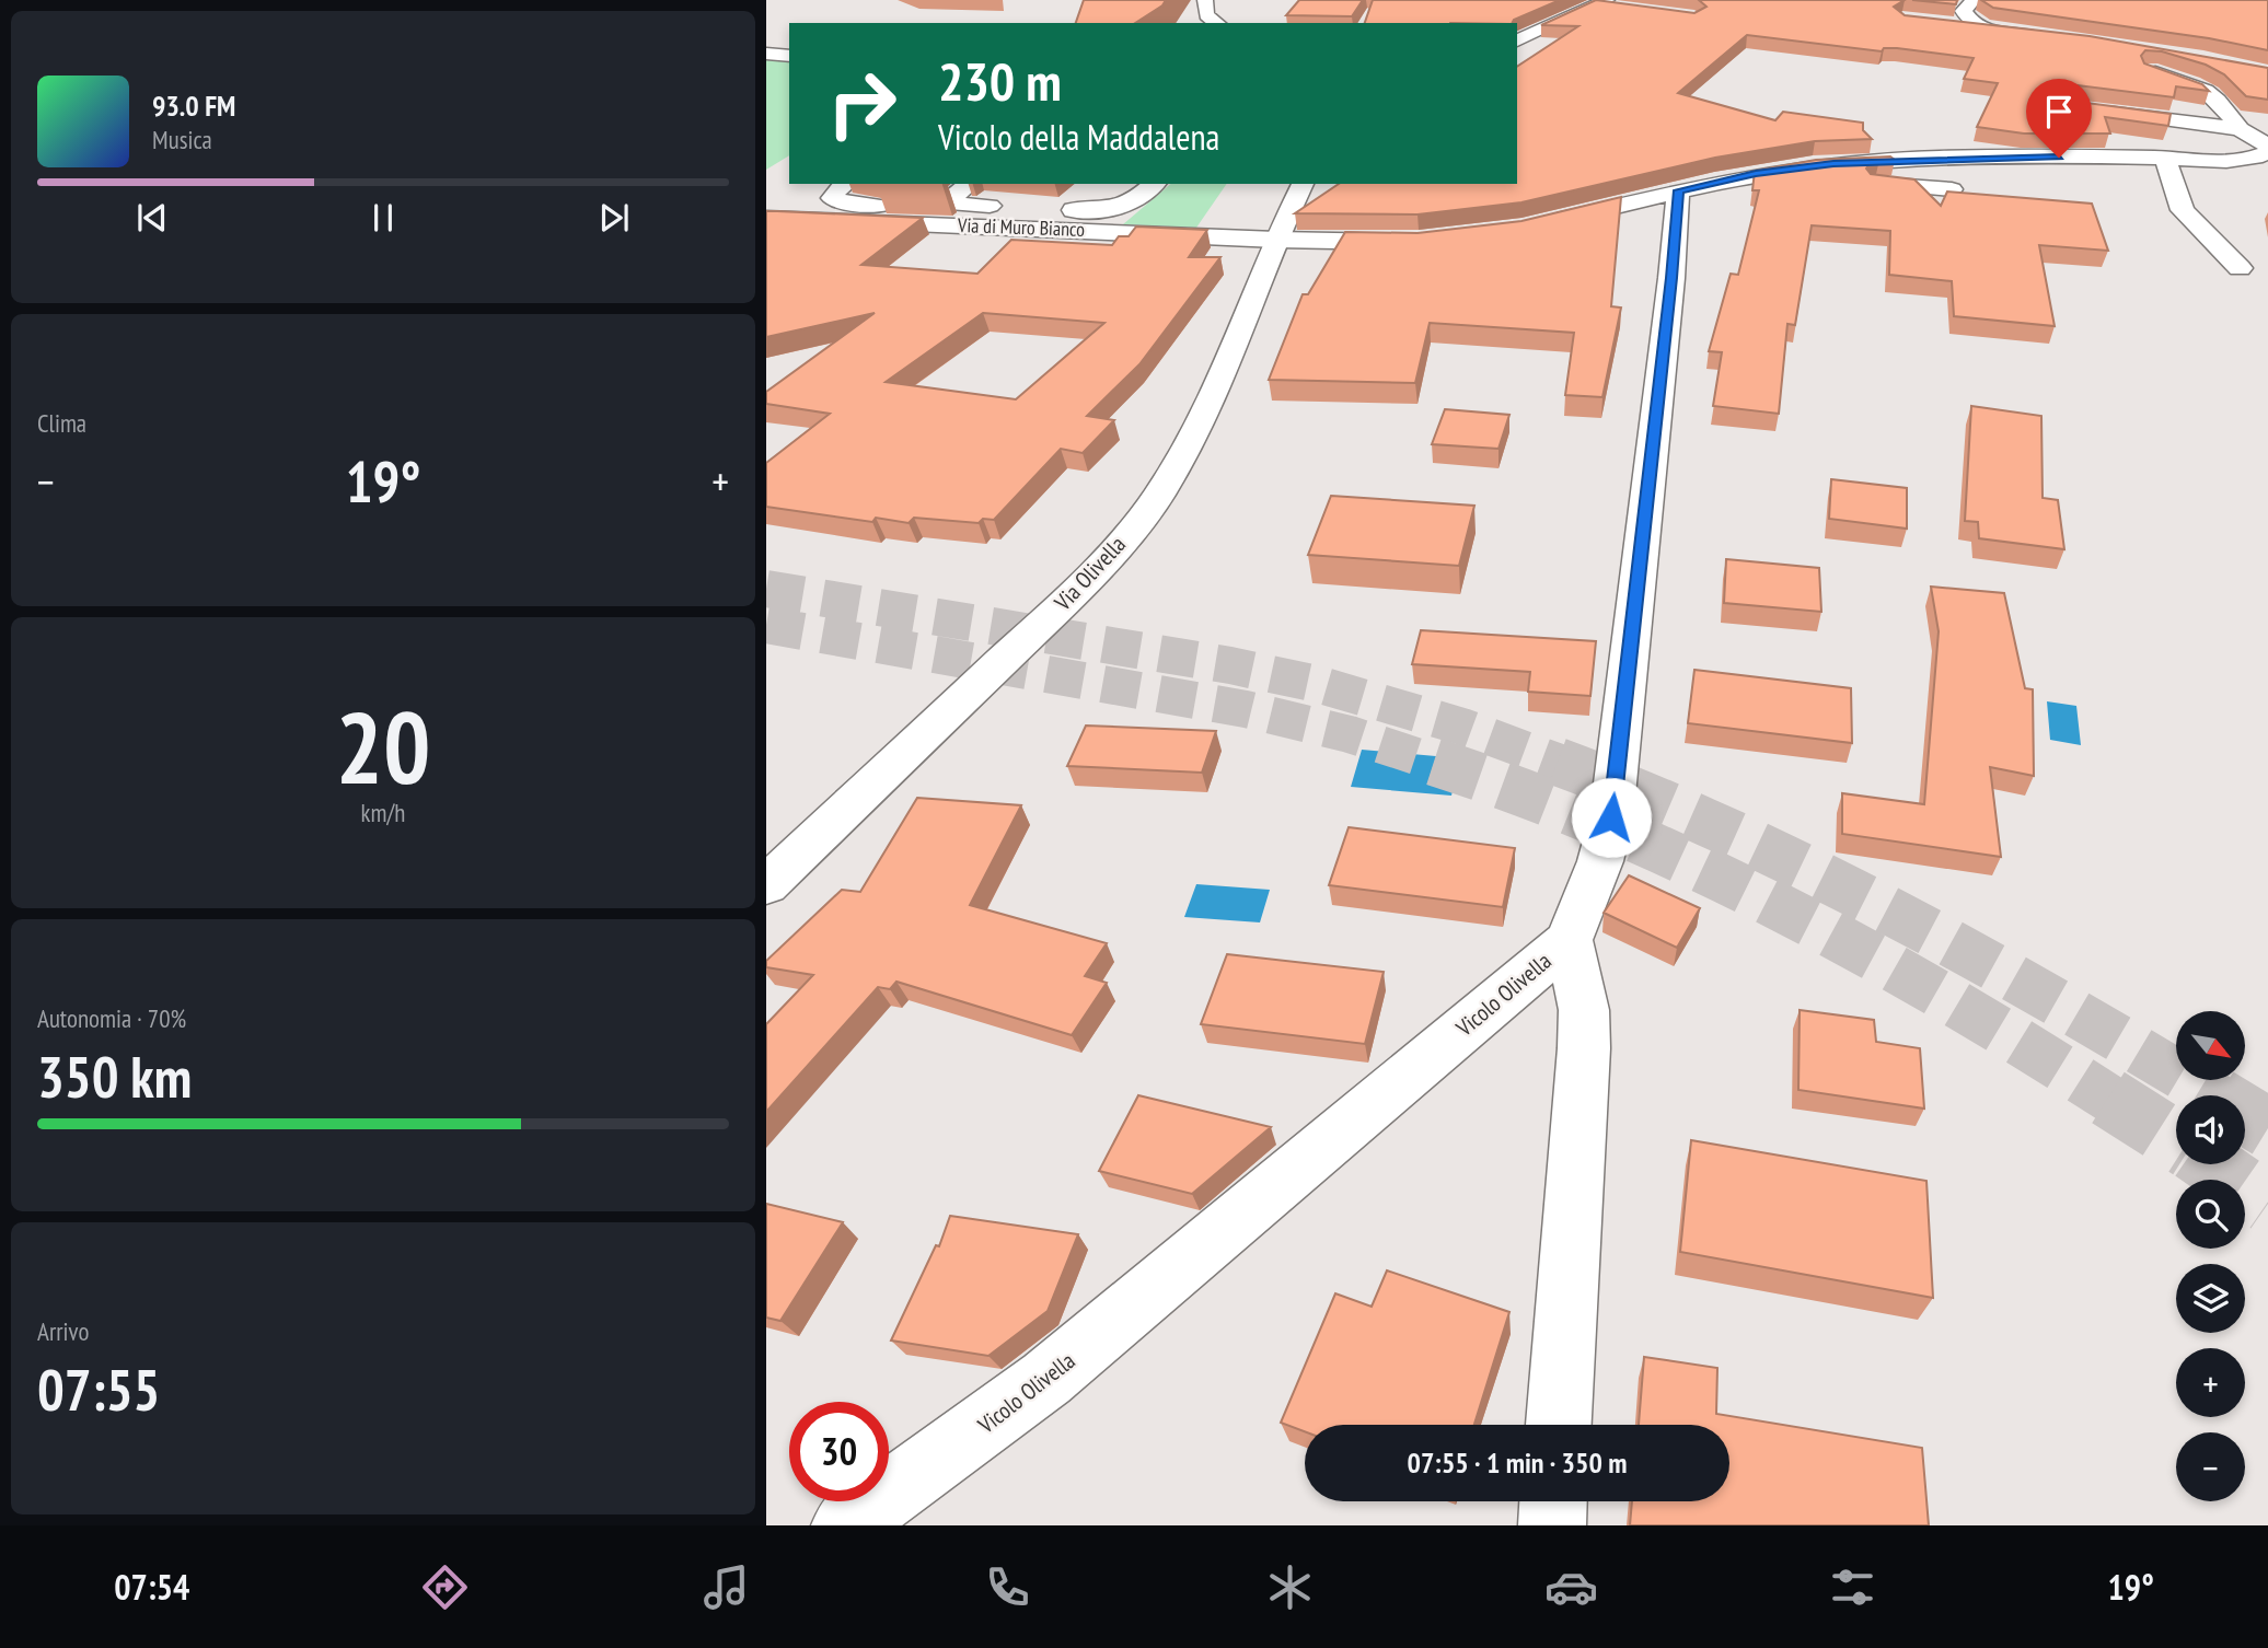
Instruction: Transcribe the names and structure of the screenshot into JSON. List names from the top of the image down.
{
  "streets": {
    "street": ["Via di Muro Bianco", "Via Olivella", "Vicolo Olivella"]
  },
  "crossings": [
    ["Via di Muro Bianco", "Via Olivella"]
  ],
  "north": "bottom right",
  "page": {
    "turn": ["230 m", "Vicolo della Maddalena"],
    "song": ["93.0 FM", "Musica"],
    "tile": [
      "Clima",
      ["20", "km/h"],
      ["Autonomia · 70%", "350 km"],
      ["Arrivo", "07:55"]
    ],
    "heat": ["−", "19°", "+"],
    "map_buttons": ["+", "−"],
    "limit": "30",
    "trip": "07:55 · 1 min · 350 m",
    "tabs": ["07:54", "19°"]
  }
}
